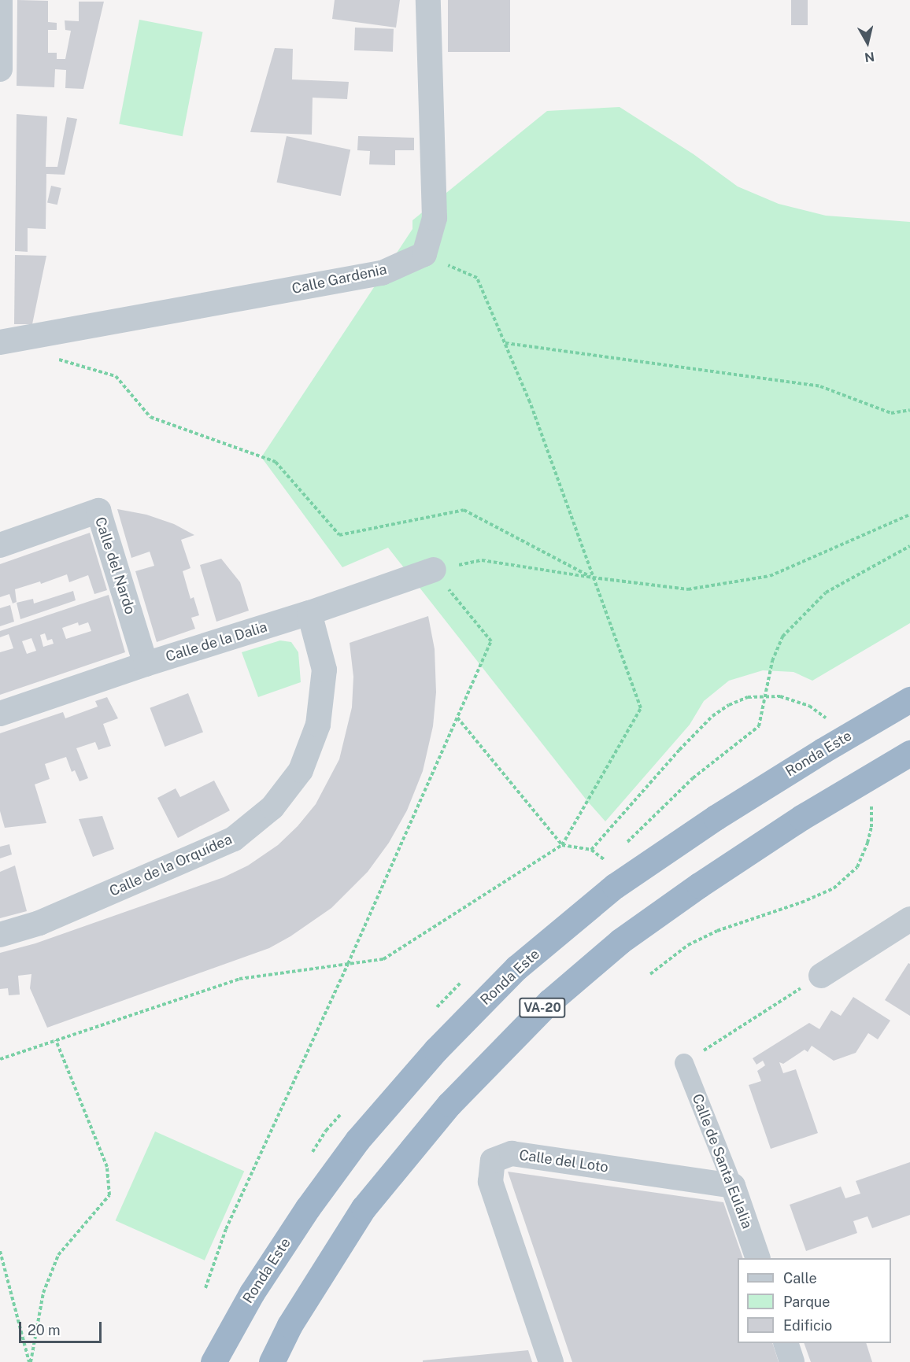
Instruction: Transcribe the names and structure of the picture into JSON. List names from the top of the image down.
{
  "streets": {
    "highway": ["Ronda Este", "VA-20"],
    "street": [
      "Calle Gardenia",
      "Calle del Nardo",
      "Calle de la Dalia",
      "Calle de la Orquídea",
      "Calle del Loto",
      "Calle de Santa Eulalia"
    ]
  },
  "crossings": [
    ["Calle del Nardo", "Calle de la Dalia"],
    ["Calle de la Dalia", "Calle de la Orquídea"],
    ["Calle del Loto", "Calle de Santa Eulalia"]
  ],
  "legend": ["Calle", "Parque", "Edificio"],
  "scale_bar": "20 m",
  "north": "bottom"
}
